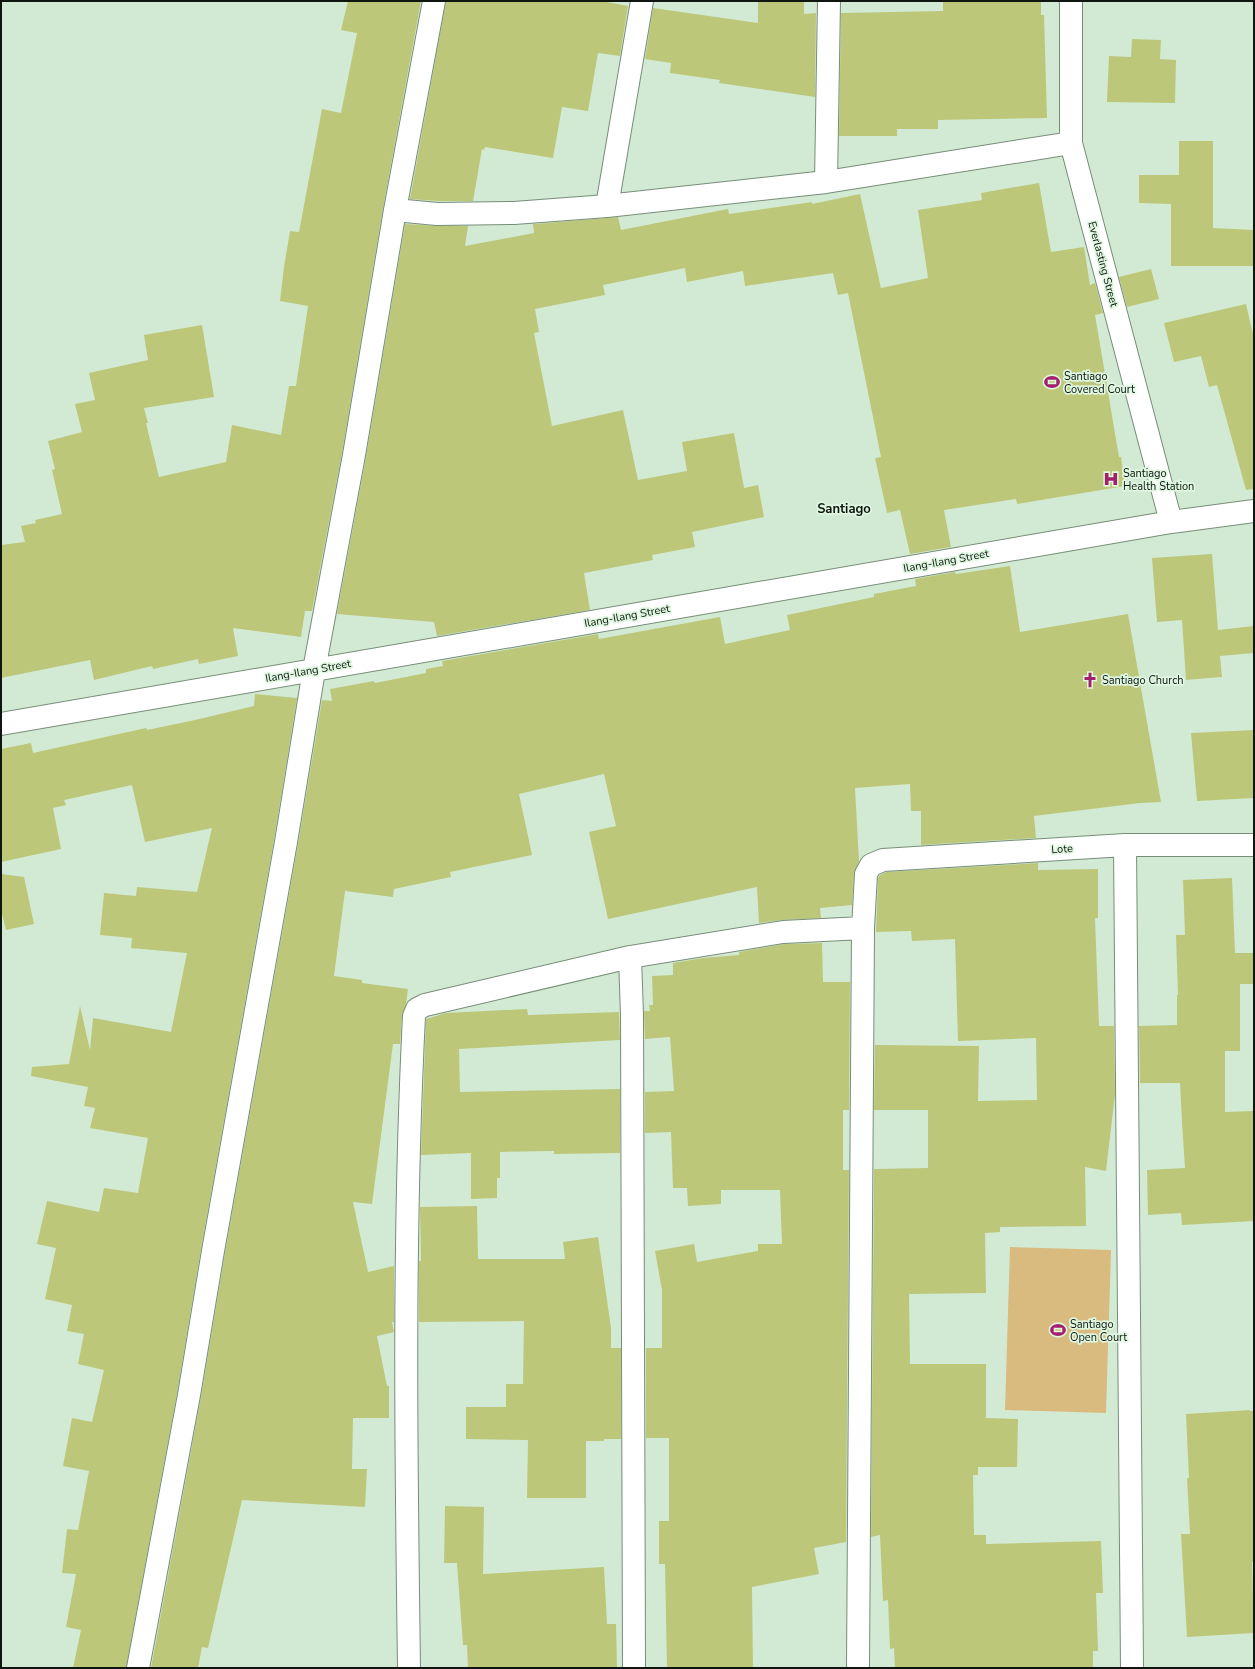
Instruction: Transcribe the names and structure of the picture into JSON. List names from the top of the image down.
{
  "streets": {
    "street": ["Everlasting Street", "Ilang-Ilang Street", "Lote"]
  },
  "crossings": [
    ["Everlasting Street", "Ilang-Ilang Street"]
  ],
  "districts": ["Santiago"],
  "places": {
    "sports": ["Santiago Covered Court", "Santiago Open Court"],
    "hospital": ["Santiago Health Station"],
    "church": ["Santiago Church"]
  }
}
